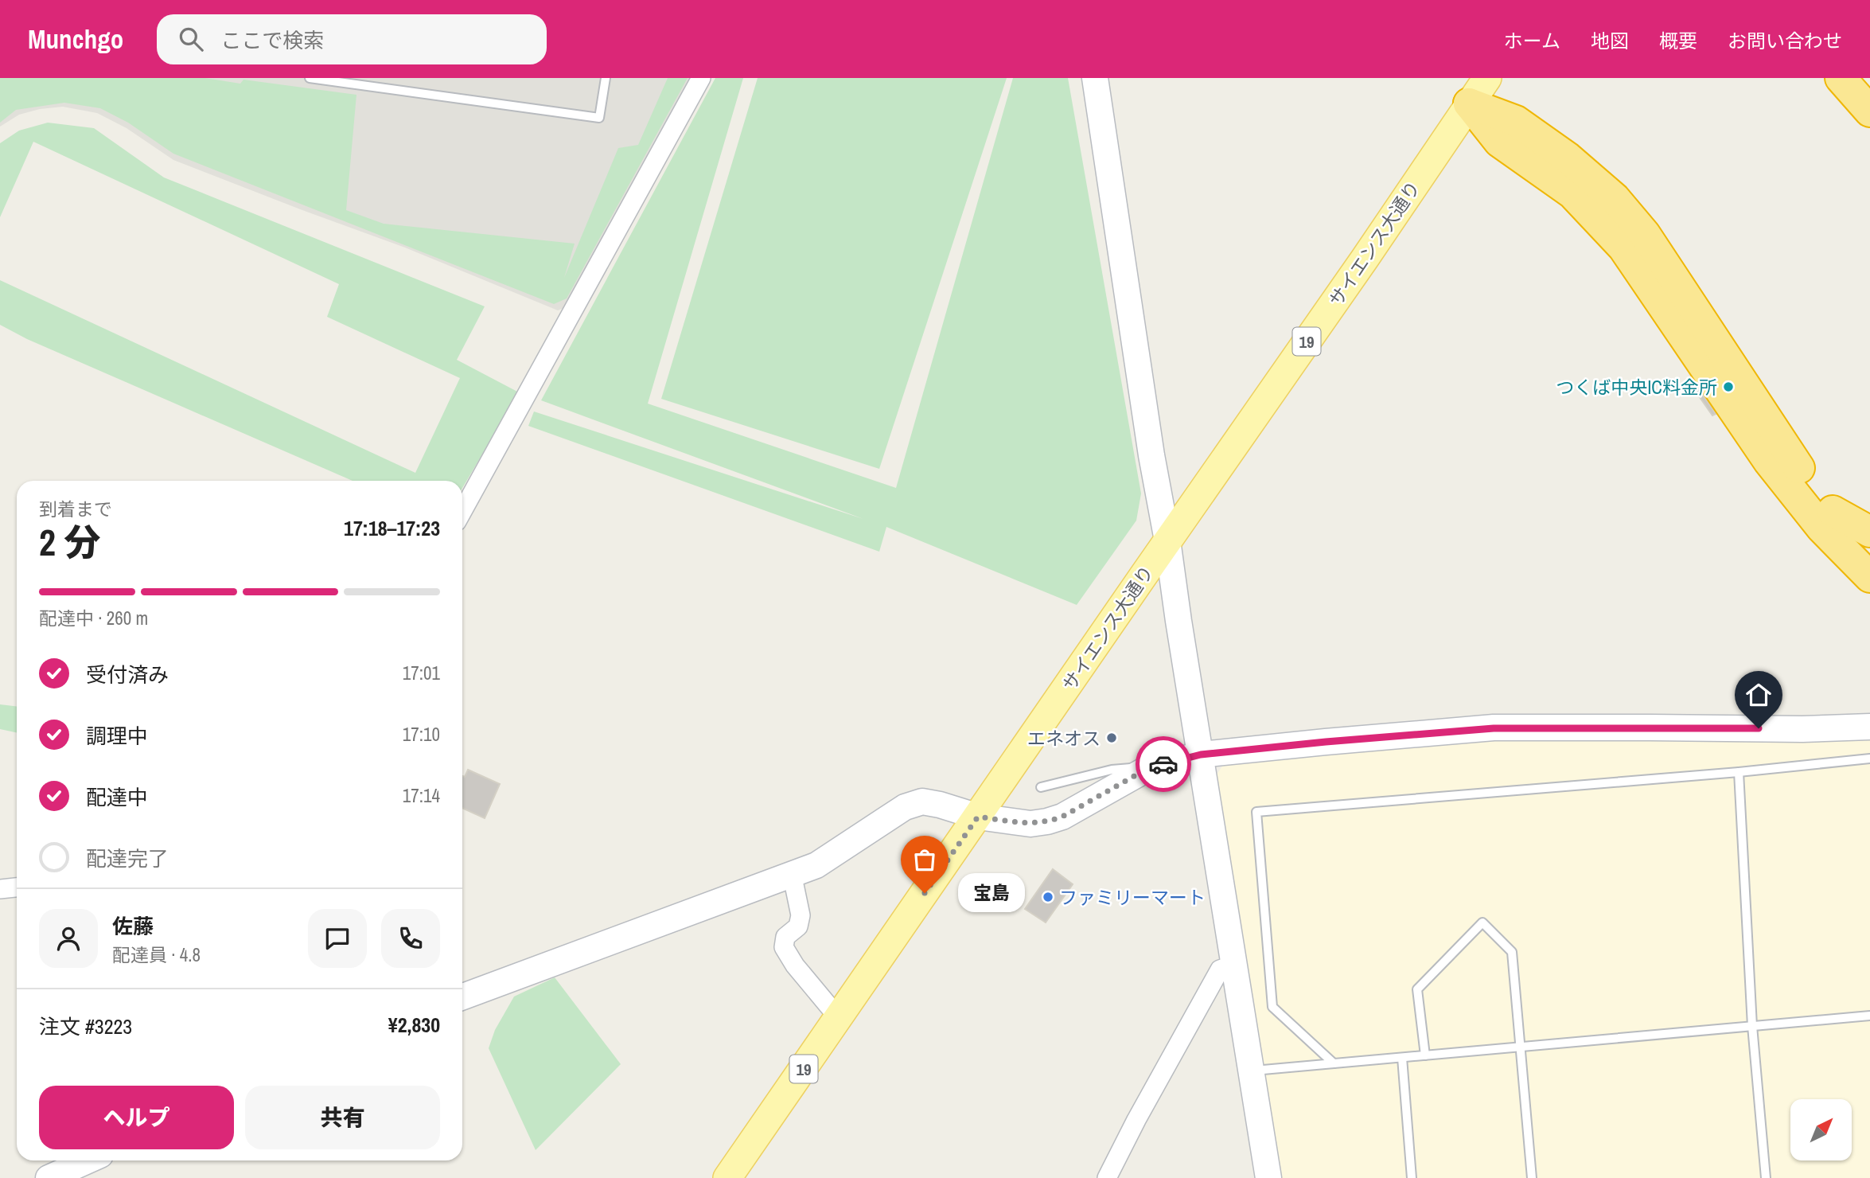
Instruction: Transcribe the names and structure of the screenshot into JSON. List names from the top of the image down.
{
  "streets": {
    "main road": ["サイエンス大通り", "19"]
  },
  "places": [
    "つくば中央IC料金所",
    "エネオス",
    "宝島",
    "ファミリーマート"
  ],
  "north": "top right",
  "page": {
    "header": "Munchgo",
    "search": "ここで検索",
    "nav": [
      "ホーム",
      "地図",
      "概要",
      "お問い合わせ"
    ],
    "heading": ["2 分", "到着まで", "17:18–17:23"],
    "panel": [
      "佐藤",
      "配達員 · 4.8",
      "注文 #3223",
      "¥2,830"
    ],
    "bar": "配達中 · 260 m",
    "list": [
      ["受付済み", "17:01"],
      ["調理中", "17:10"],
      ["配達中", "17:14"],
      "配達完了"
    ],
    "bubble": "宝島",
    "buttons": ["ヘルプ", "共有"]
  }
}
